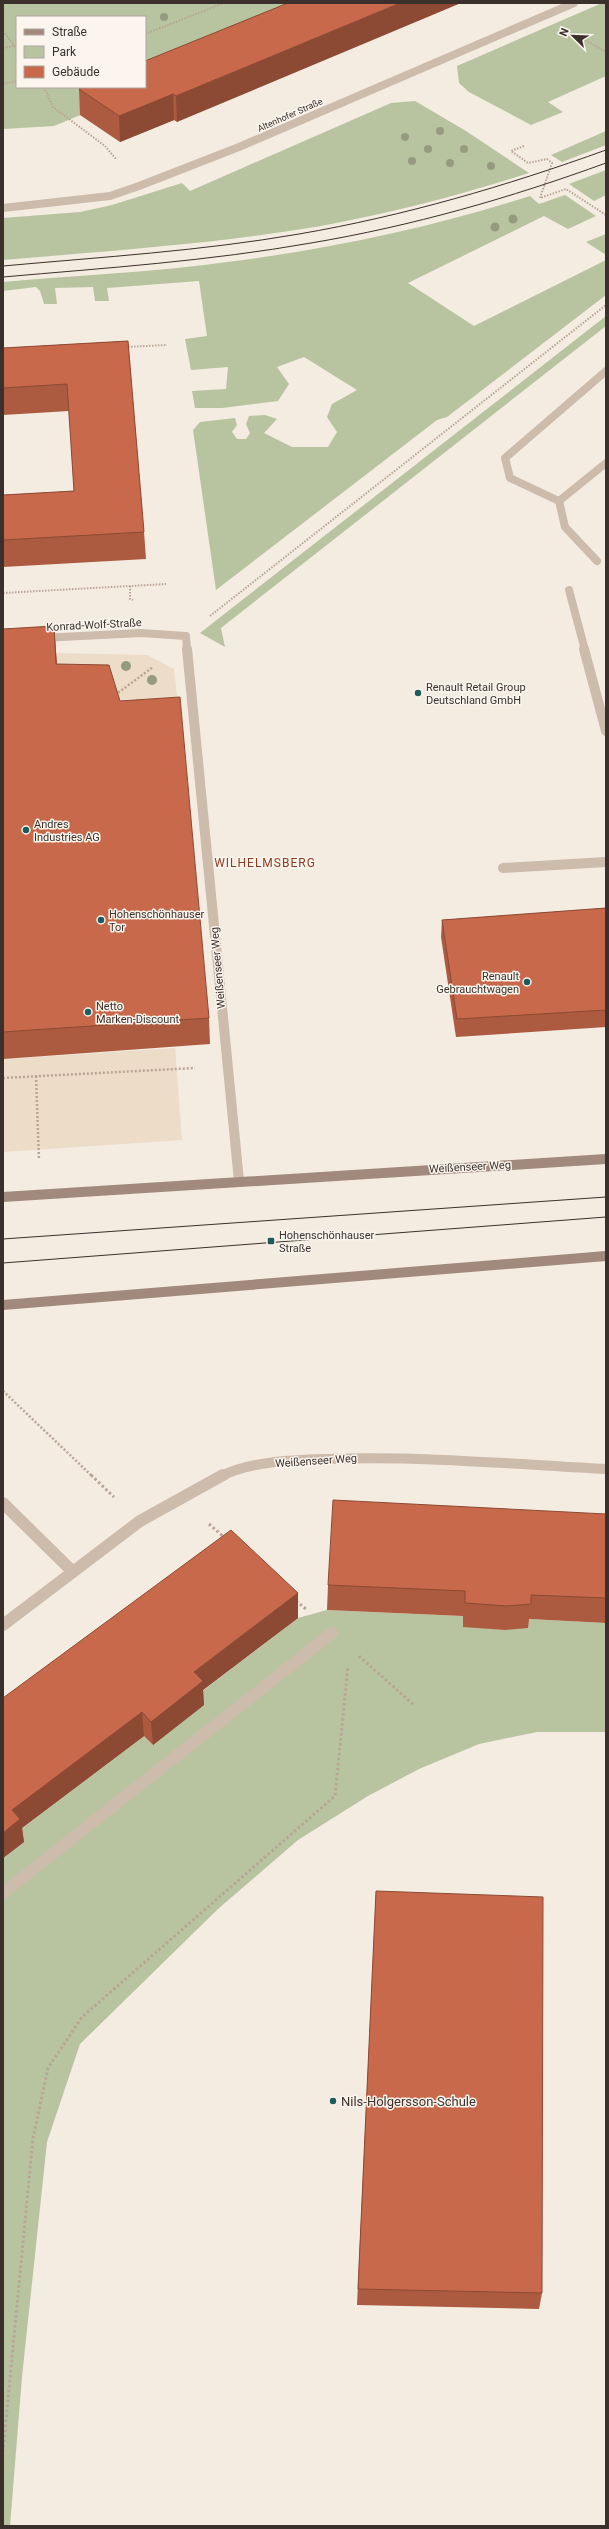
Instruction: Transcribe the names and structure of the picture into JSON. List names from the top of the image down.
{
  "streets": {
    "main road": ["Weißenseer Weg"],
    "street": ["Altenhofer Straße", "Konrad-Wolf-Straße"]
  },
  "crossings": [
    ["Konrad-Wolf-Straße", "Weißenseer Weg"]
  ],
  "districts": ["WILHELMSBERG"],
  "places": {
    "other": [
      "Renault Retail Group Deutschland GmbH",
      "Andres Industries AG",
      "Hohenschönhauser Tor",
      "Renault Gebrauchtwagen",
      "Netto Marken-Discount",
      "Nils-Holgersson-Schule"
    ],
    "transit": ["Hohenschönhauser Straße"]
  },
  "legend": ["Straße", "Park", "Gebäude"],
  "north": "top left"
}
